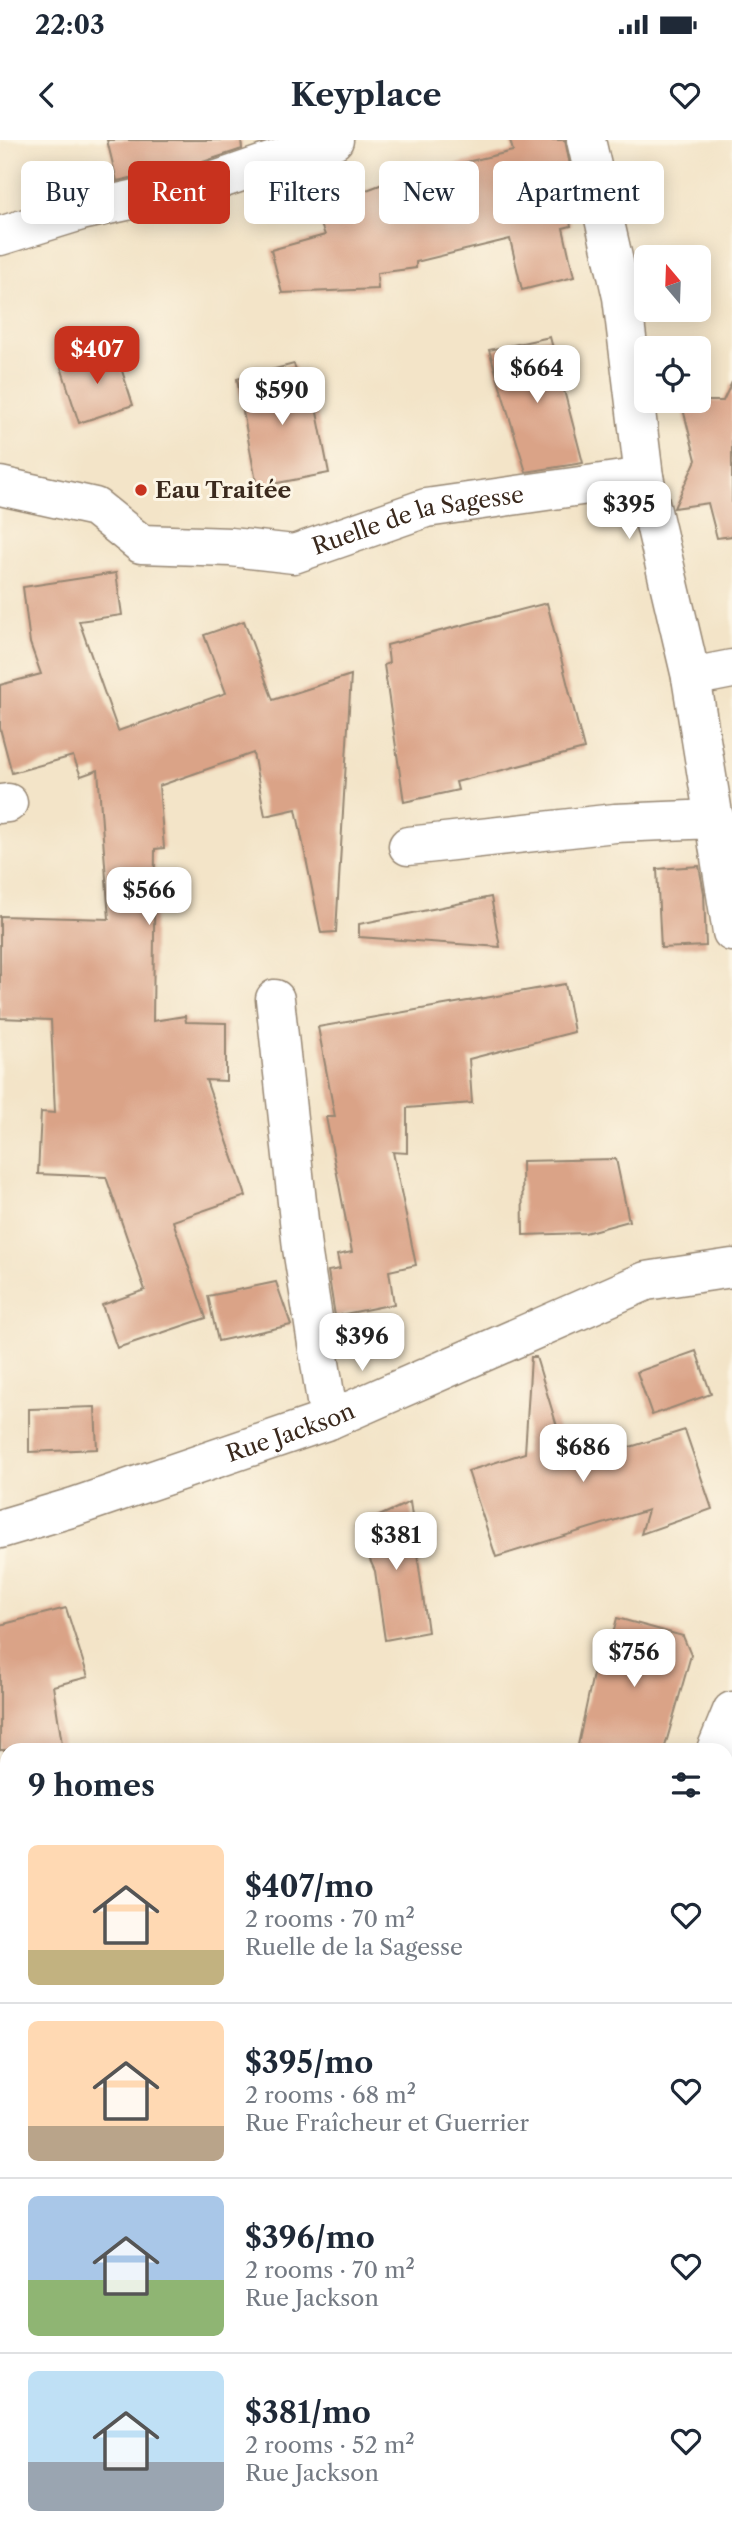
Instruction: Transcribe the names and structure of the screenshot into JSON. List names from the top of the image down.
{
  "streets": {
    "street": ["Ruelle de la Sagesse", "Rue Jackson"]
  },
  "places": ["Eau Traitée"],
  "north": "top",
  "page": {
    "status": "22:03",
    "header": "Keyplace",
    "chip": [
      "Buy",
      "Rent",
      "Filters",
      "New",
      "Apartment"
    ],
    "price": [
      "$407",
      "$664",
      "$590",
      "$395",
      "$566",
      "$396",
      "$686",
      "$381",
      "$756"
    ],
    "heading": "9 homes",
    "list": [
      {
        "name": "$407/mo",
        "note": "2 rooms · 70 m² · Ruelle de la Sagesse"
      },
      {
        "name": "$395/mo",
        "note": "2 rooms · 68 m² · Rue Fraîcheur et Guerrier"
      },
      {
        "name": "$396/mo",
        "note": "2 rooms · 70 m² · Rue Jackson"
      },
      {
        "name": "$381/mo",
        "note": "2 rooms · 52 m² · Rue Jackson"
      }
    ]
  }
}
